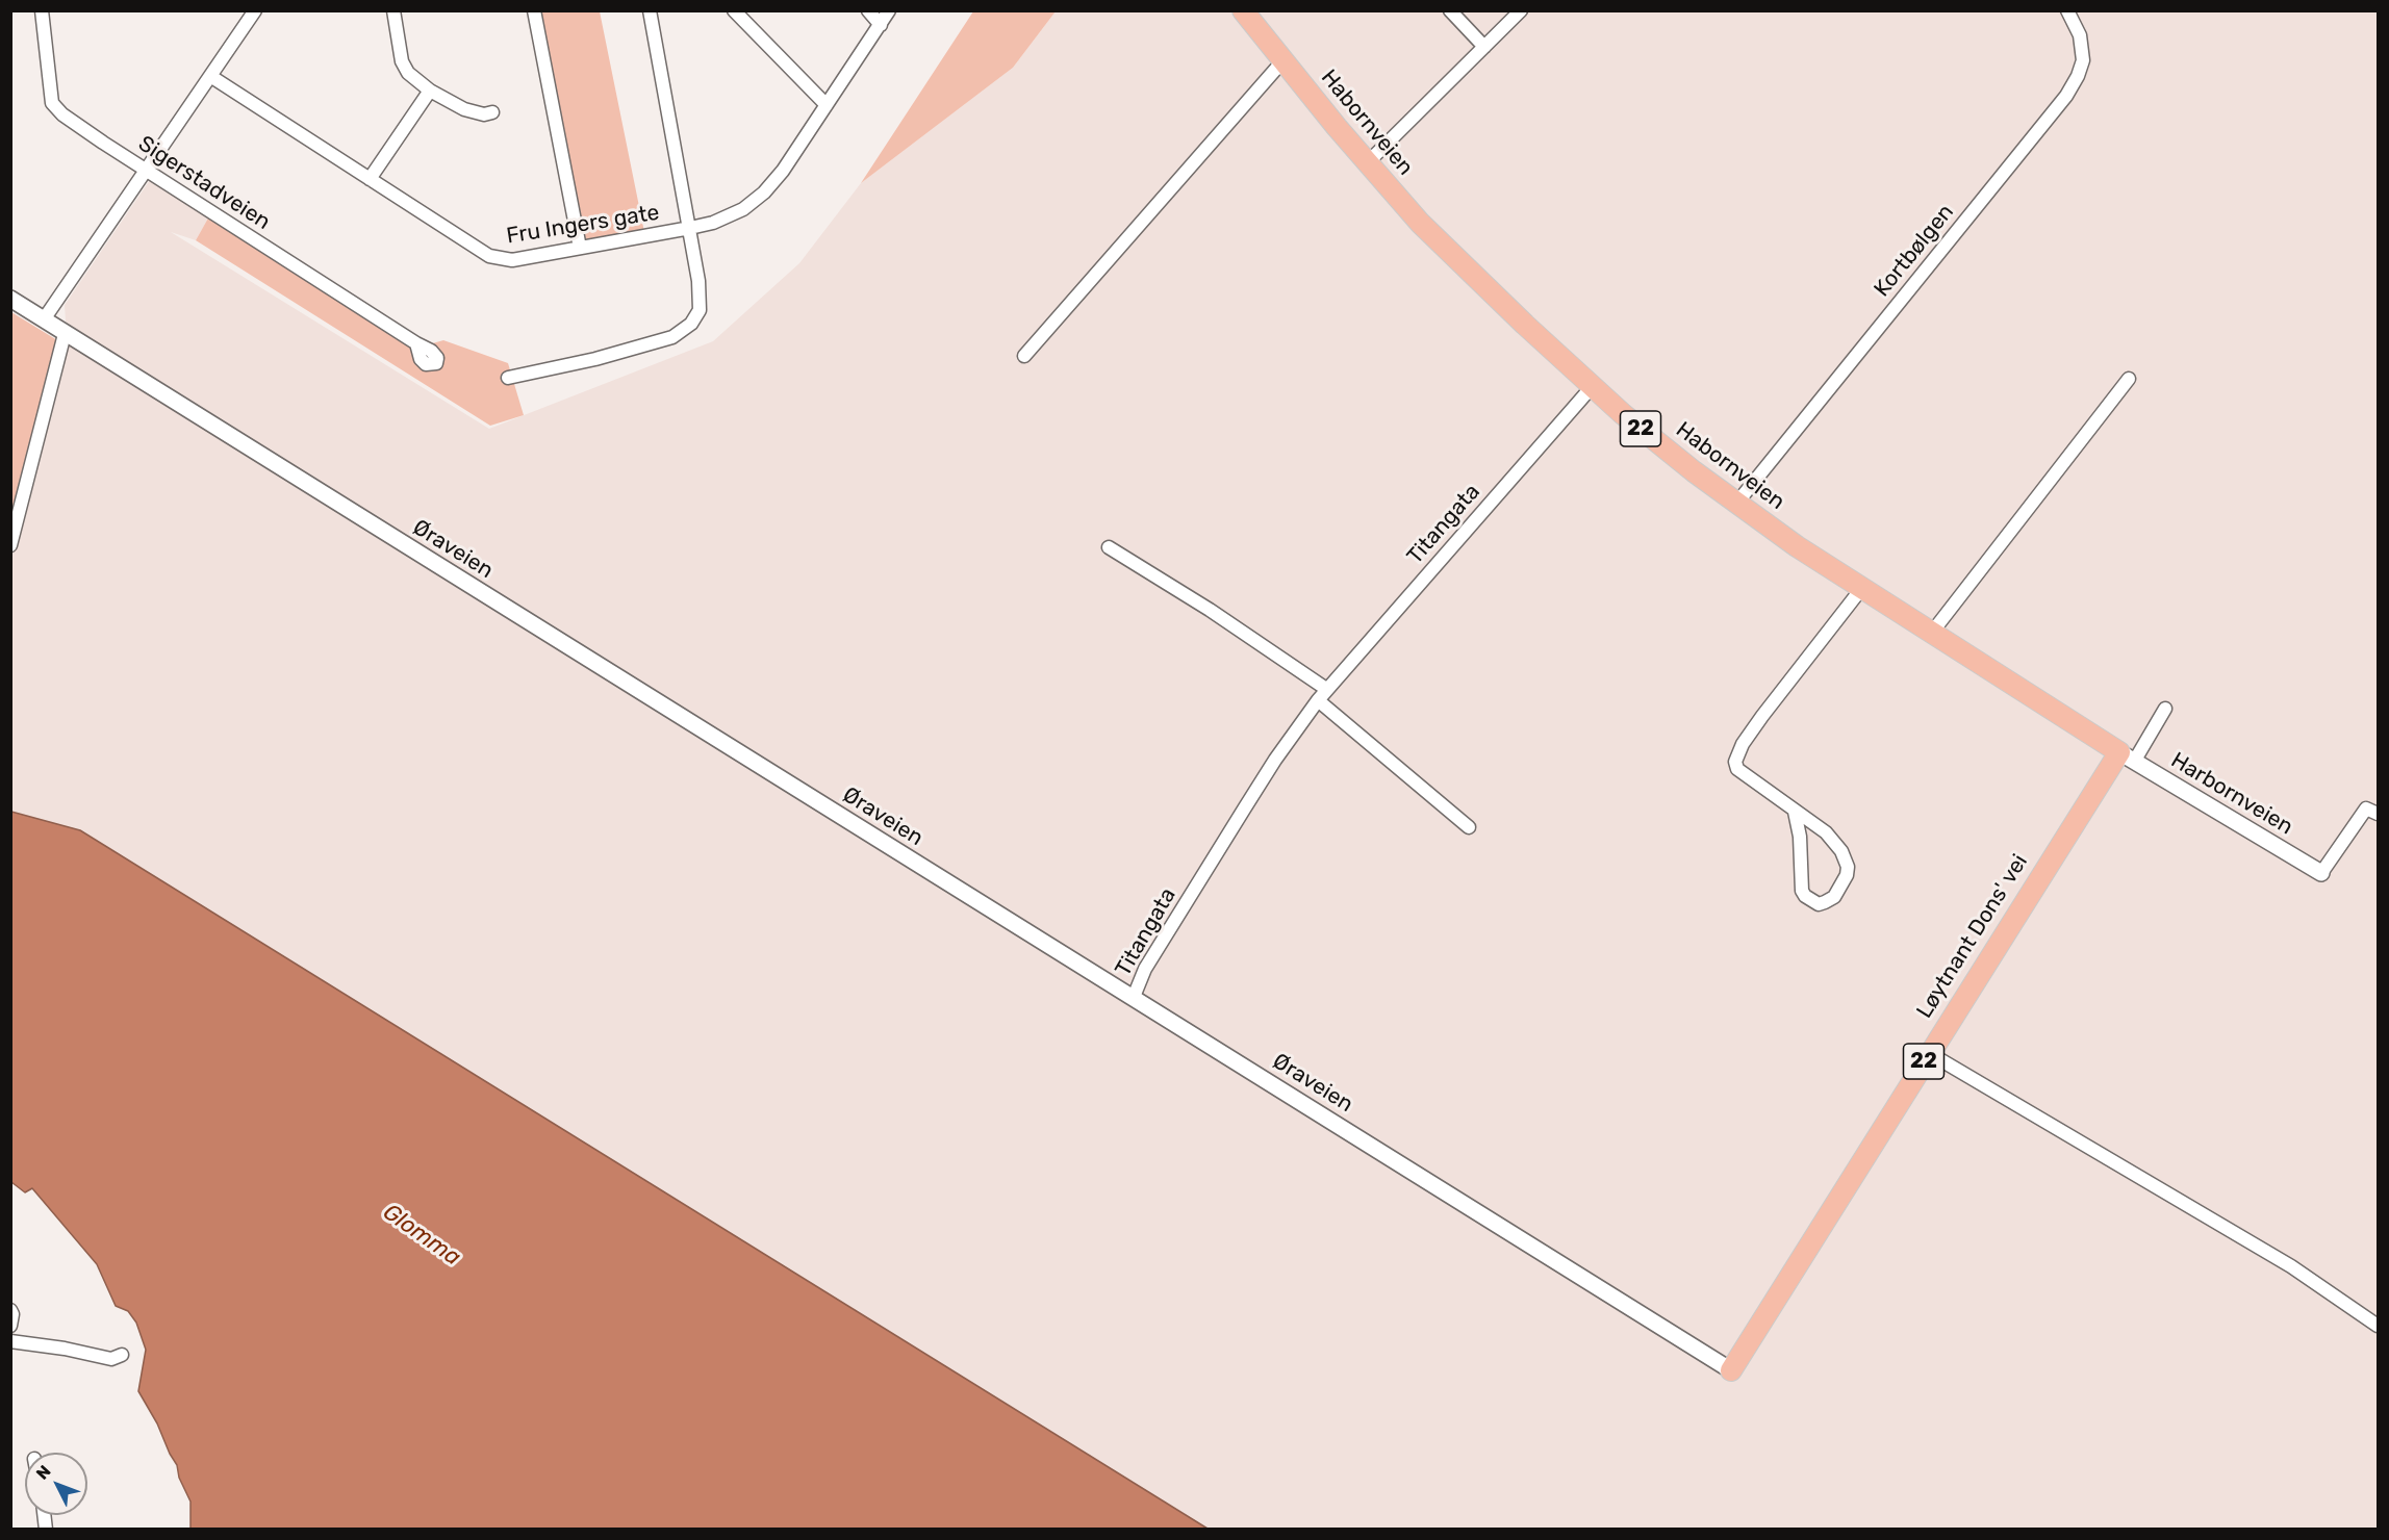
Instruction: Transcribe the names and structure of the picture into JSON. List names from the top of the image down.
{
  "streets": {
    "highway": ["Habornveien", "22", "Løytnant Dons' vei"],
    "street": [
      "Sigerstadveien",
      "Fru Ingers gate",
      "Kortbølgen",
      "Titangata",
      "Øraveien",
      "Harbornveien"
    ]
  },
  "crossings": [
    ["Habornveien", "Kortbølgen"],
    ["Habornveien", "Titangata"],
    ["Habornveien", "Harbornveien"],
    ["Habornveien", "Løytnant Dons' vei"],
    ["Titangata", "Øraveien"],
    ["Øraveien", "Løytnant Dons' vei"],
    ["Harbornveien", "Løytnant Dons' vei"]
  ],
  "water": ["Glomma"],
  "north": "top left"
}
